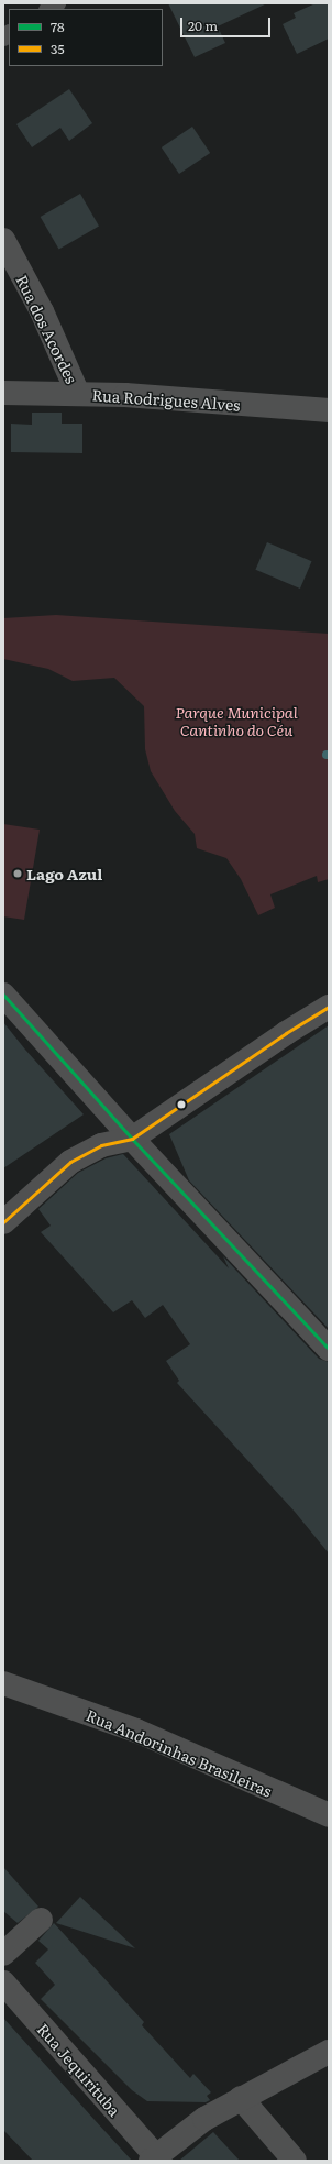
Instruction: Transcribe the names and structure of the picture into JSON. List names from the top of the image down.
{
  "streets": {
    "street": [
      "Rua dos Acordes",
      "Rua Rodrigues Alves",
      "Rua Andorinhas Brasileiras",
      "Rua Jequirituba"
    ]
  },
  "crossings": [
    ["Rua dos Acordes", "Rua Rodrigues Alves"]
  ],
  "parks": ["Parque Municipal Cantinho do Céu"],
  "places": ["Lago Azul"],
  "lines": ["transit line 78", "transit line 35"],
  "legend": ["78", "35"],
  "scale_bar": "20 m"
}
